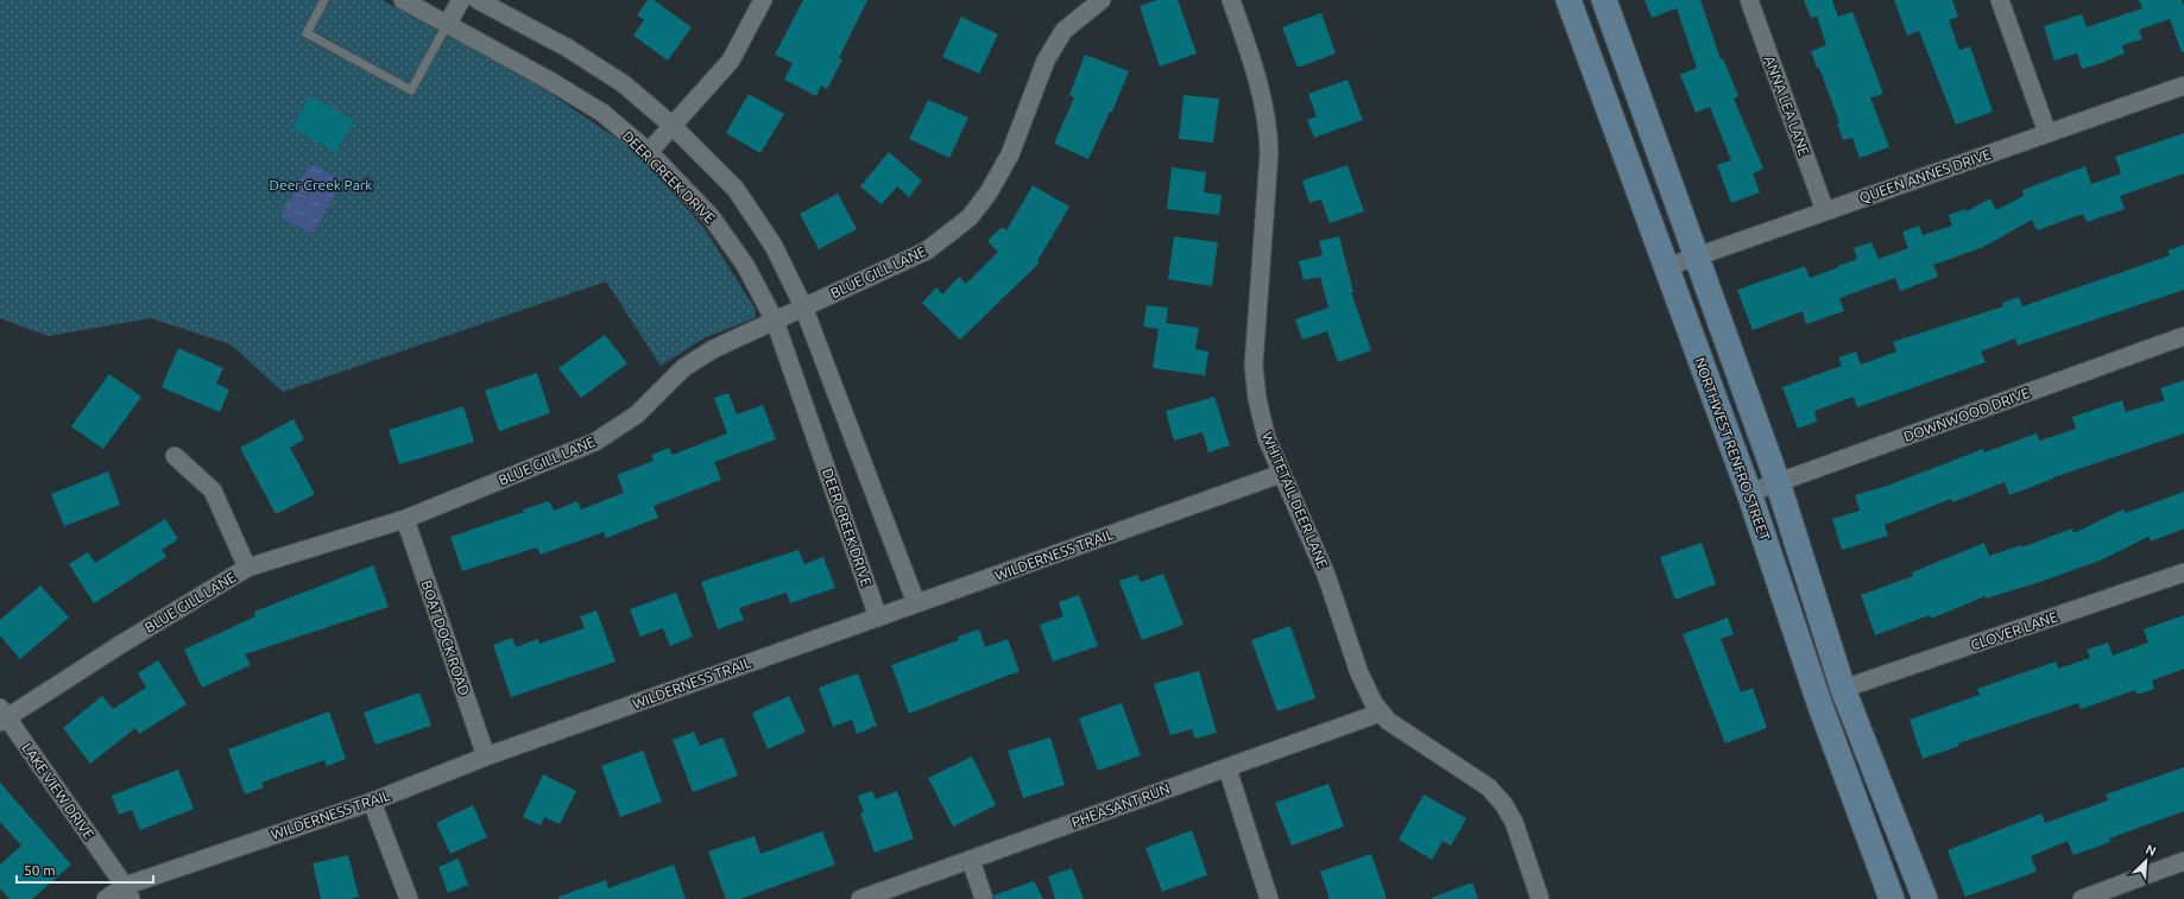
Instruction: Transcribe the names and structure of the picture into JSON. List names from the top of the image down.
{
  "streets": {
    "main road": ["NORTHWEST RENFRO STREET"],
    "street": [
      "ANNA LEA LANE",
      "QUEEN ANNES DRIVE",
      "DEER CREEK DRIVE",
      "BLUE GILL LANE",
      "DOWNWOOD DRIVE",
      "WHITETAIL DEER LANE",
      "WILDERNESS TRAIL",
      "CLOVER LANE",
      "BOAT DOCK ROAD",
      "LAKE VIEW DRIVE",
      "PHEASANT RUN"
    ]
  },
  "crossings": [
    ["ANNA LEA LANE", "QUEEN ANNES DRIVE"],
    ["QUEEN ANNES DRIVE", "NORTHWEST RENFRO STREET"],
    ["DEER CREEK DRIVE", "BLUE GILL LANE"],
    ["DEER CREEK DRIVE", "WILDERNESS TRAIL"],
    ["BLUE GILL LANE", "BOAT DOCK ROAD"],
    ["BLUE GILL LANE", "LAKE VIEW DRIVE"],
    ["DOWNWOOD DRIVE", "NORTHWEST RENFRO STREET"],
    ["NORTHWEST RENFRO STREET", "CLOVER LANE"],
    ["WHITETAIL DEER LANE", "WILDERNESS TRAIL"],
    ["WHITETAIL DEER LANE", "PHEASANT RUN"],
    ["WILDERNESS TRAIL", "BOAT DOCK ROAD"],
    ["WILDERNESS TRAIL", "LAKE VIEW DRIVE"]
  ],
  "parks": ["Deer Creek Park"],
  "scale_bar": "50 m",
  "north": "top right"
}
